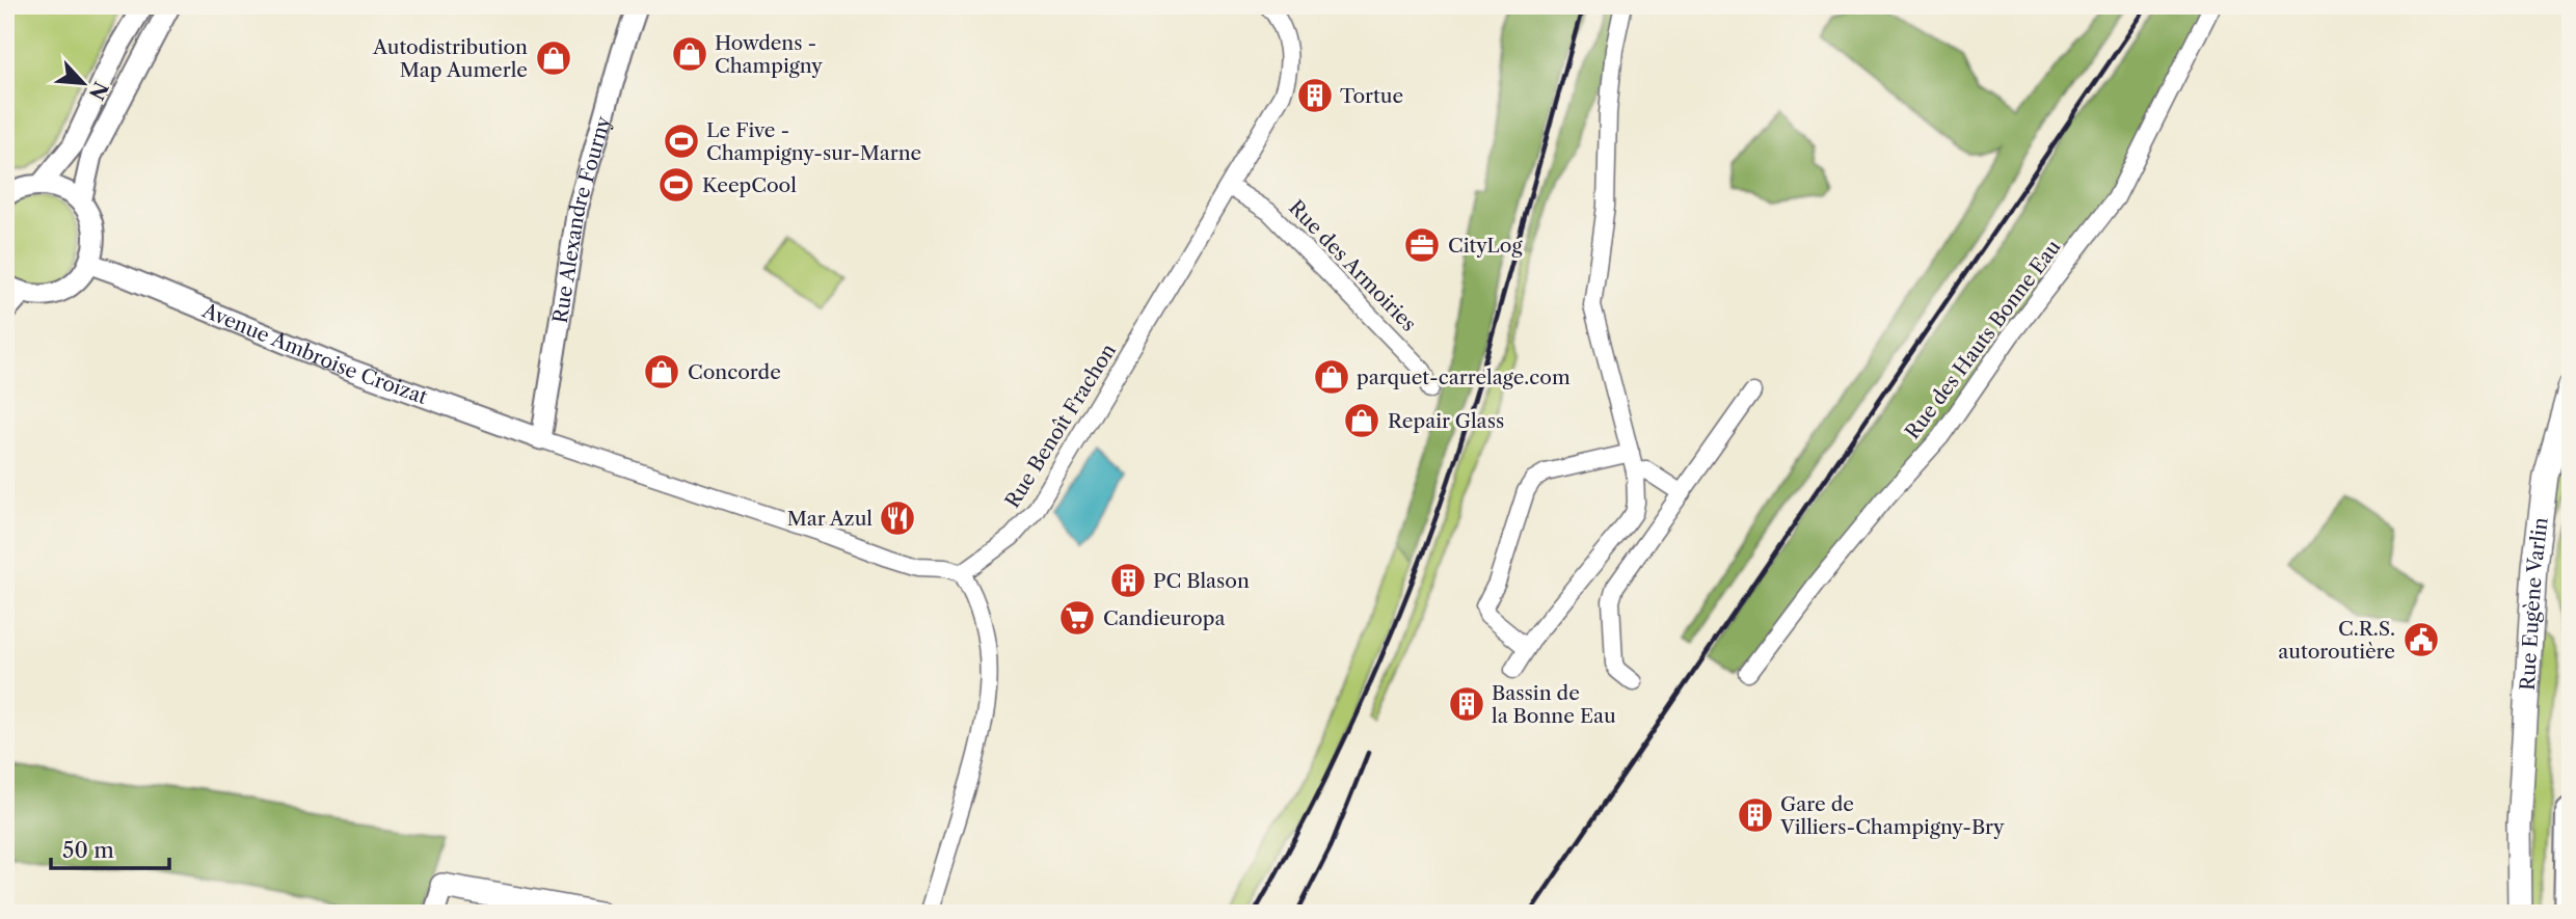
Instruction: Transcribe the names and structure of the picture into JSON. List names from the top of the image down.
{
  "streets": {
    "main road": ["Rue Eugène Varlin"],
    "street": [
      "Rue Alexandre Fourny",
      "Rue des Armoiries",
      "Rue des Hauts Bonne Eau",
      "Avenue Ambroise Croizat",
      "Rue Benoît Frachon"
    ]
  },
  "crossings": [
    ["Rue Alexandre Fourny", "Avenue Ambroise Croizat"],
    ["Rue des Armoiries", "Rue Benoît Frachon"]
  ],
  "places": {
    "shop": [
      "Howdens - Champigny",
      "Autodistribution Map Aumerle",
      "Concorde",
      "parquet-carrelage.com",
      "Repair Glass"
    ],
    "building": [
      "Tortue",
      "PC Blason",
      "Bassin de la Bonne Eau",
      "Gare de Villiers-Champigny-Bry"
    ],
    "sports": ["Le Five - Champigny-sur-Marne", "KeepCool"],
    "office": ["CityLog"],
    "restaurant": ["Mar Azul"],
    "supermarket": ["Candieuropa"],
    "public building": ["C.R.S. autoroutière"]
  },
  "scale_bar": "50 m",
  "north": "bottom right"
}
